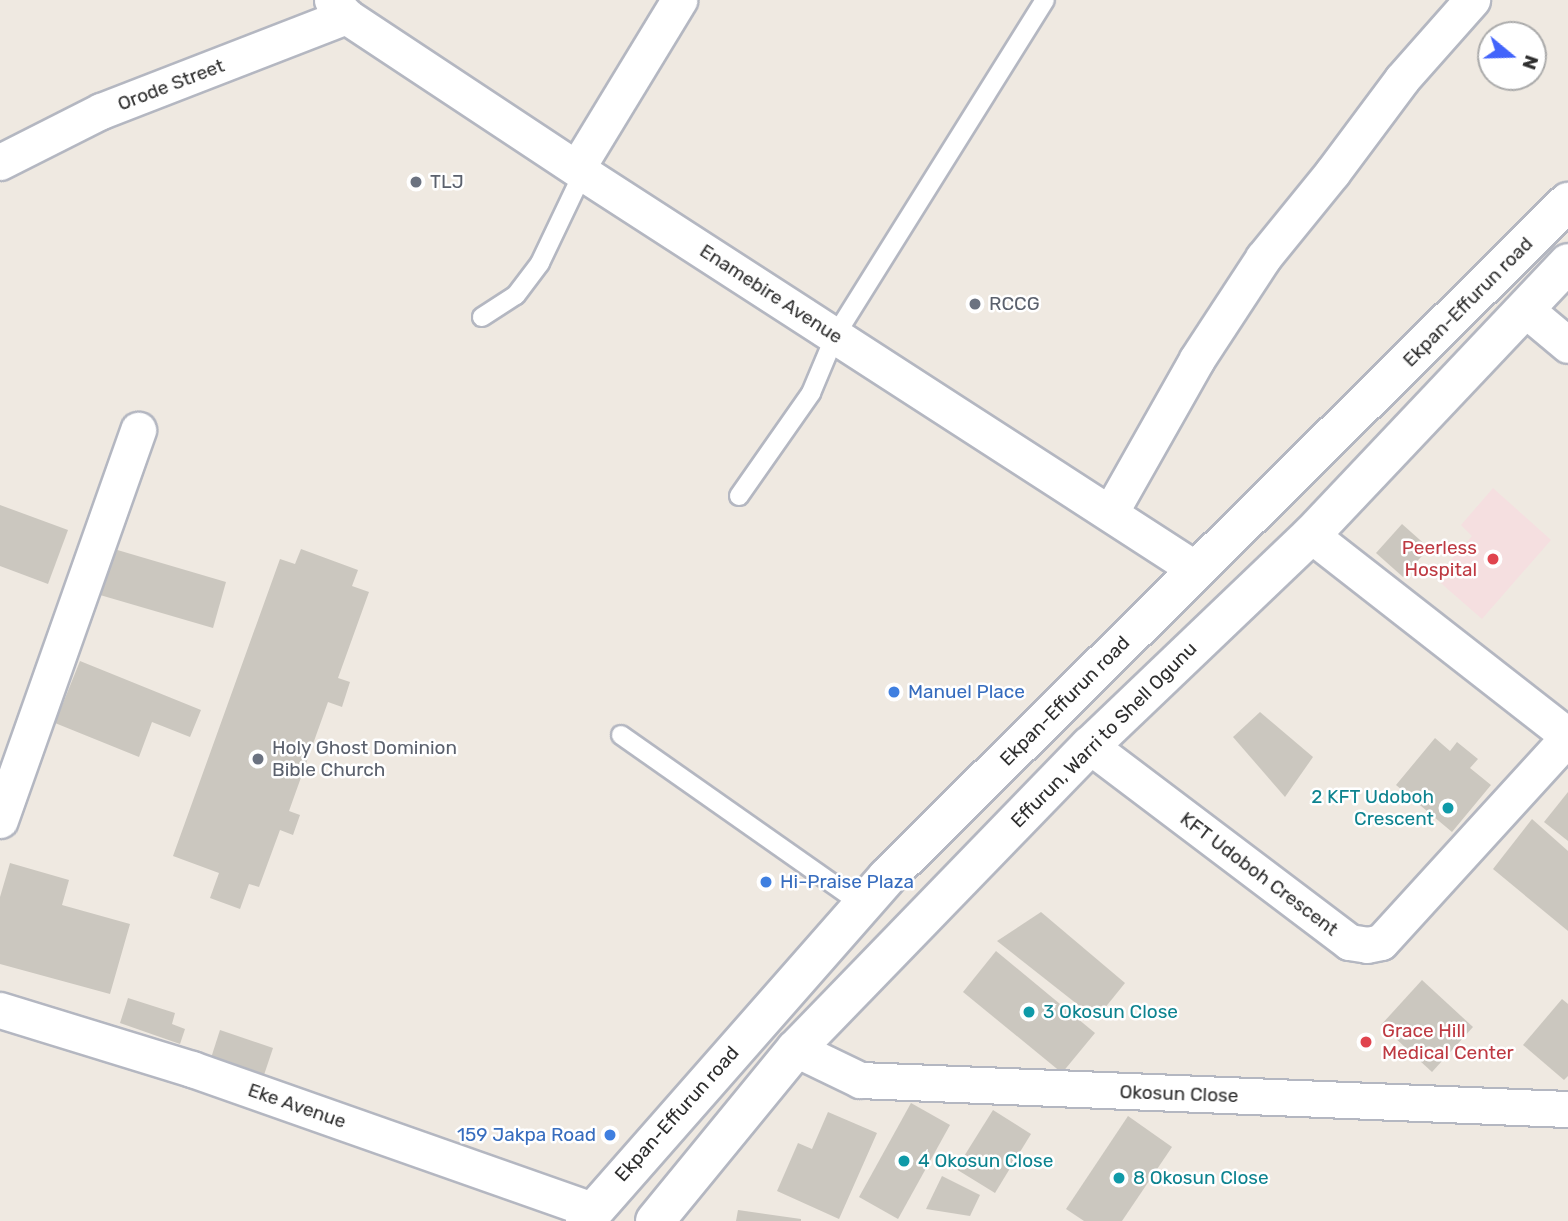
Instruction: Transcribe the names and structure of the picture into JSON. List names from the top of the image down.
{
  "streets": {
    "main road": ["Ekpan-Effurun road", "Effurun, Warri to Shell Ogunu"],
    "street": [
      "Orode Street",
      "Enamebire Avenue",
      "KFT Udoboh Crescent",
      "Okosun Close",
      "Eke Avenue"
    ]
  },
  "crossings": [
    ["Orode Street", "Enamebire Avenue"],
    ["Enamebire Avenue", "Ekpan-Effurun road"],
    ["Ekpan-Effurun road", "Eke Avenue"],
    ["Effurun, Warri to Shell Ogunu", "KFT Udoboh Crescent"],
    ["Effurun, Warri to Shell Ogunu", "Okosun Close"]
  ],
  "places": [
    "TLJ",
    "RCCG",
    "Peerless Hospital",
    "Manuel Place",
    "Holy Ghost Dominion Bible Church",
    "2 KFT Udoboh Crescent",
    "Hi-Praise Plaza",
    "3 Okosun Close",
    "Grace Hill Medical Center",
    "159 Jakpa Road",
    "4 Okosun Close",
    "8 Okosun Close"
  ],
  "north": "right"
}
